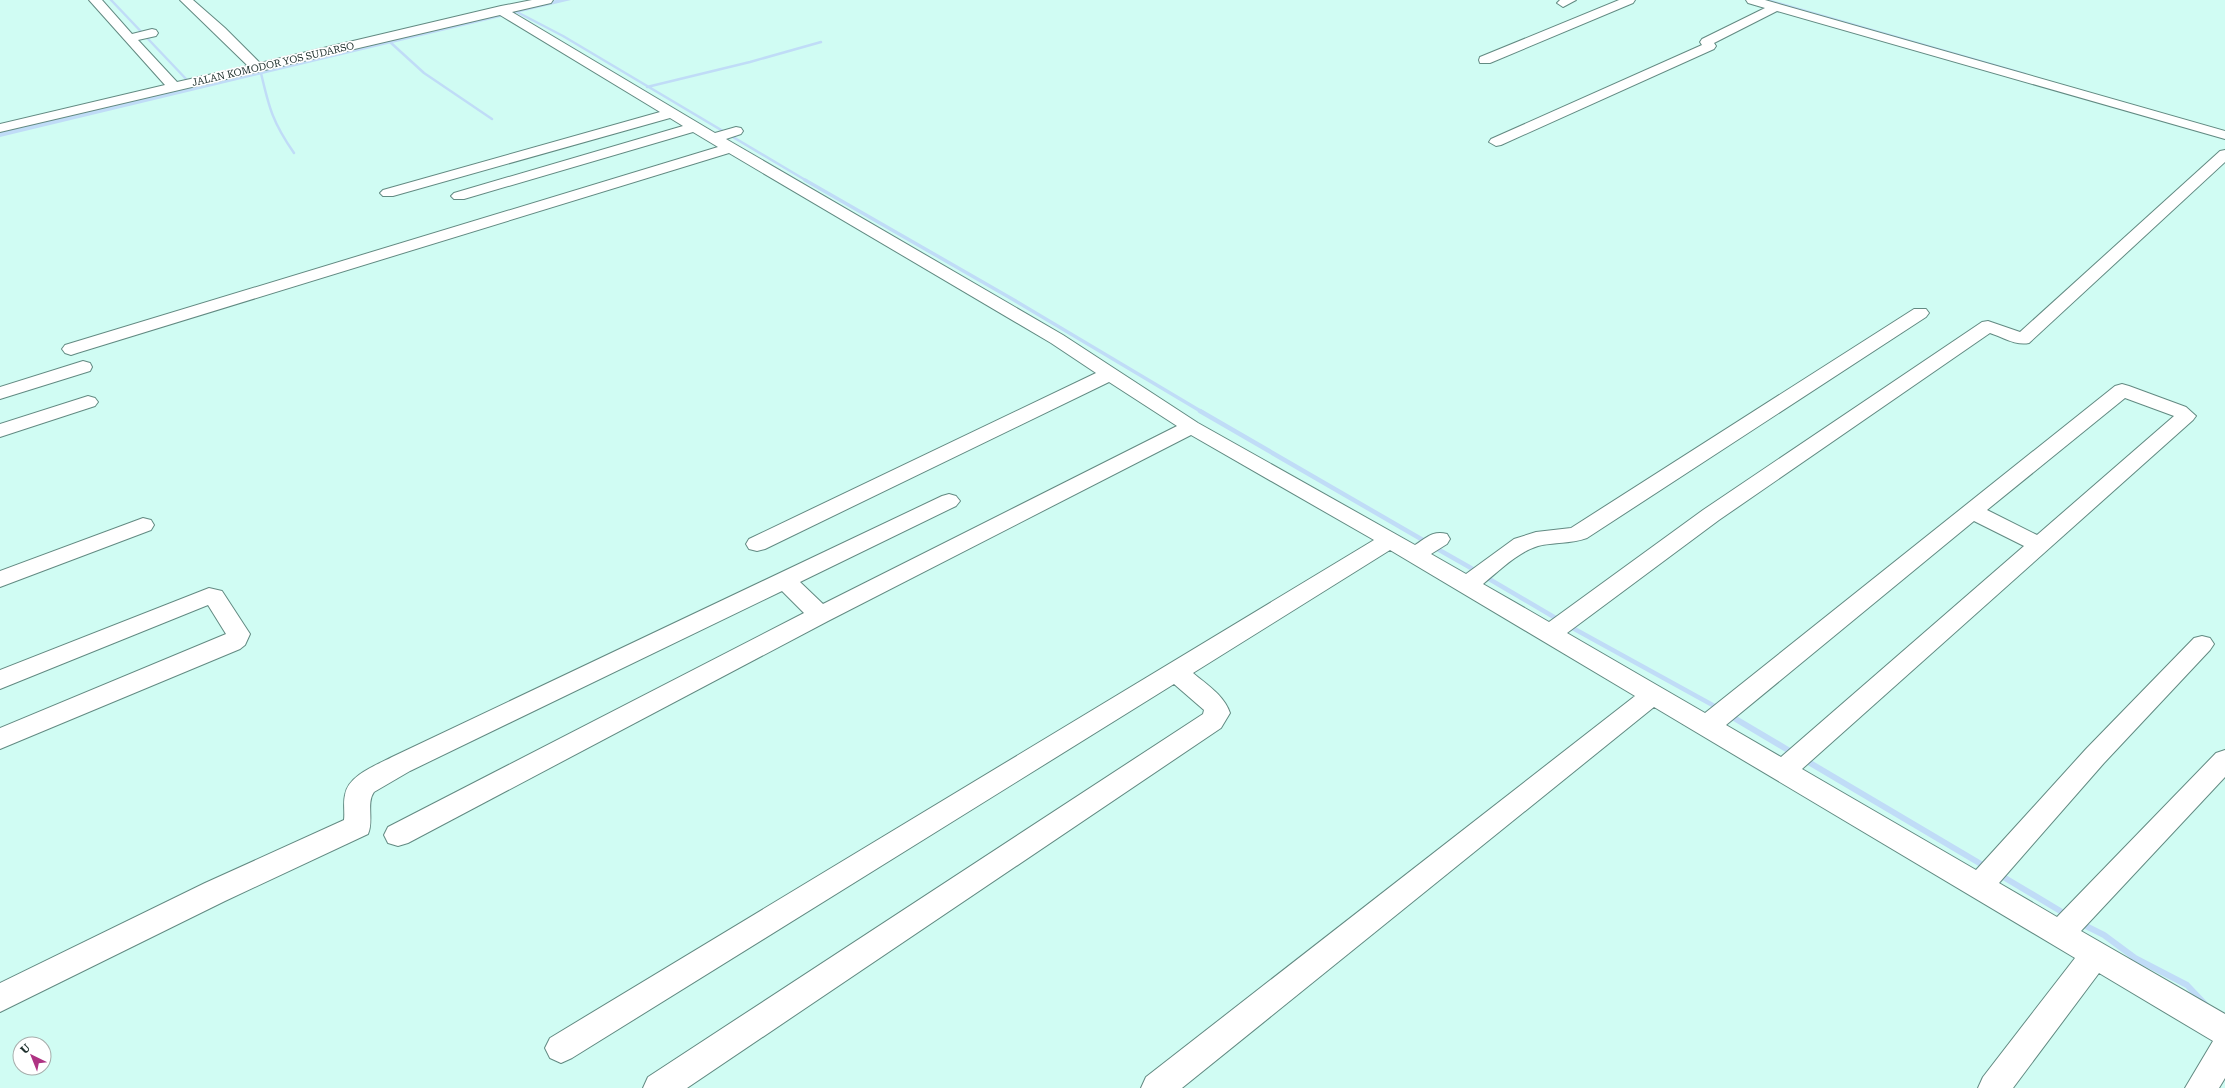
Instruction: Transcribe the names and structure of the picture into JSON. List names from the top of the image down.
{
  "streets": {
    "street": ["JALAN KOMODOR YOS SUDARSO"]
  },
  "north": "top left"
}
